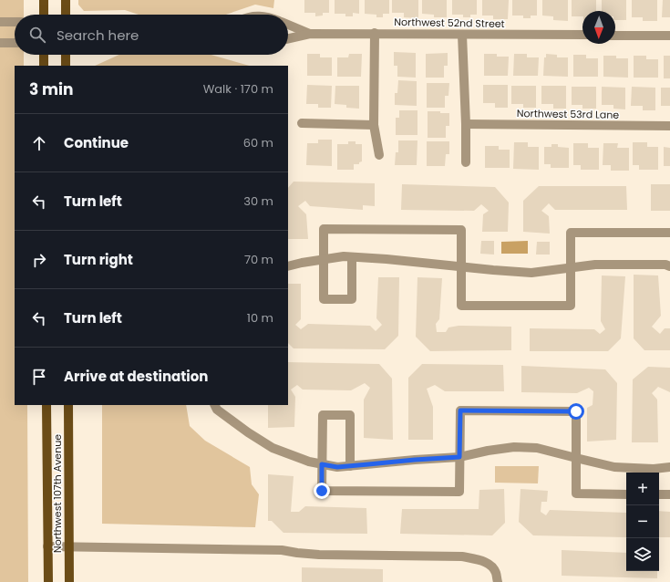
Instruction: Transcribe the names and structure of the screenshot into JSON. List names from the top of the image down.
{
  "streets": {
    "main road": ["Northwest 107th Avenue"],
    "street": ["Northwest 52nd Street", "Northwest 53rd Lane"]
  },
  "north": "bottom",
  "page": {
    "search": "Search here",
    "heading": ["3 min", "Walk · 170 m"],
    "list": [
      ["Continue", "60 m"],
      ["Turn left", "30 m"],
      ["Turn right", "70 m"],
      ["Turn left", "10 m"],
      "Arrive at destination"
    ],
    "map_buttons": ["+", "−"]
  }
}
